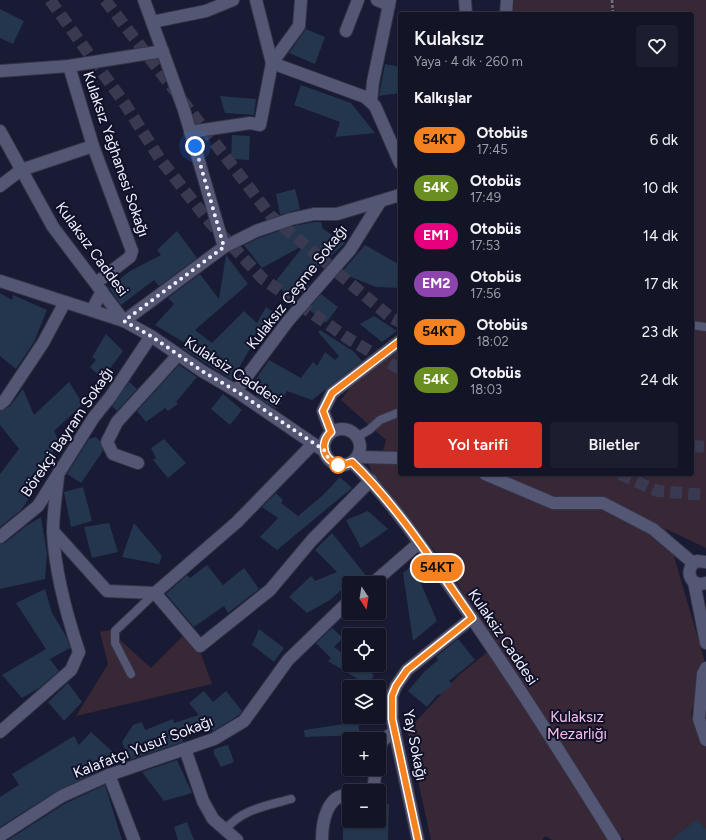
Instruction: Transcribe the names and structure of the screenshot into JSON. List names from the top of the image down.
{
  "streets": {
    "street": [
      "Kulaksız Yağhanesi Sokağı",
      "Kulaksız Caddesi",
      "Kulaksız Çeşme Sokağı",
      "Kulaksiz Caddesi",
      "Börekçi Bayram Sokağı",
      "Yay Sokağı",
      "Kalafatçı Yusuf Sokağı"
    ]
  },
  "crossings": [
    ["Kulaksız Yağhanesi Sokağı", "Kulaksız Caddesi"],
    ["Kulaksız Caddesi", "Kulaksiz Caddesi"],
    ["Kulaksız Çeşme Sokağı", "Kulaksiz Caddesi"],
    ["Kulaksiz Caddesi", "Börekçi Bayram Sokağı"],
    ["Kulaksiz Caddesi", "Yay Sokağı"]
  ],
  "parks": ["Kulaksız Mezarlığı"],
  "lines": ["bus line 54KT"],
  "north": "bottom",
  "page": {
    "on_map": "54KT",
    "heading": [
      ["Kulaksız", "Yaya · 4 dk · 260 m"],
      "Kalkışlar"
    ],
    "list": [
      {
        "mark": "54KT",
        "name": "Otobüs",
        "note": "17:45",
        "value": "6 dk"
      },
      {
        "mark": "54K",
        "name": "Otobüs",
        "note": "17:49",
        "value": "10 dk"
      },
      {
        "mark": "EM1",
        "name": "Otobüs",
        "note": "17:53",
        "value": "14 dk"
      },
      {
        "mark": "EM2",
        "name": "Otobüs",
        "note": "17:56",
        "value": "17 dk"
      },
      {
        "mark": "54KT",
        "name": "Otobüs",
        "note": "18:02",
        "value": "23 dk"
      },
      {
        "mark": "54K",
        "name": "Otobüs",
        "note": "18:03",
        "value": "24 dk"
      }
    ],
    "buttons": ["Yol tarifi", "Biletler"],
    "map_buttons": ["+", "−"]
  }
}
